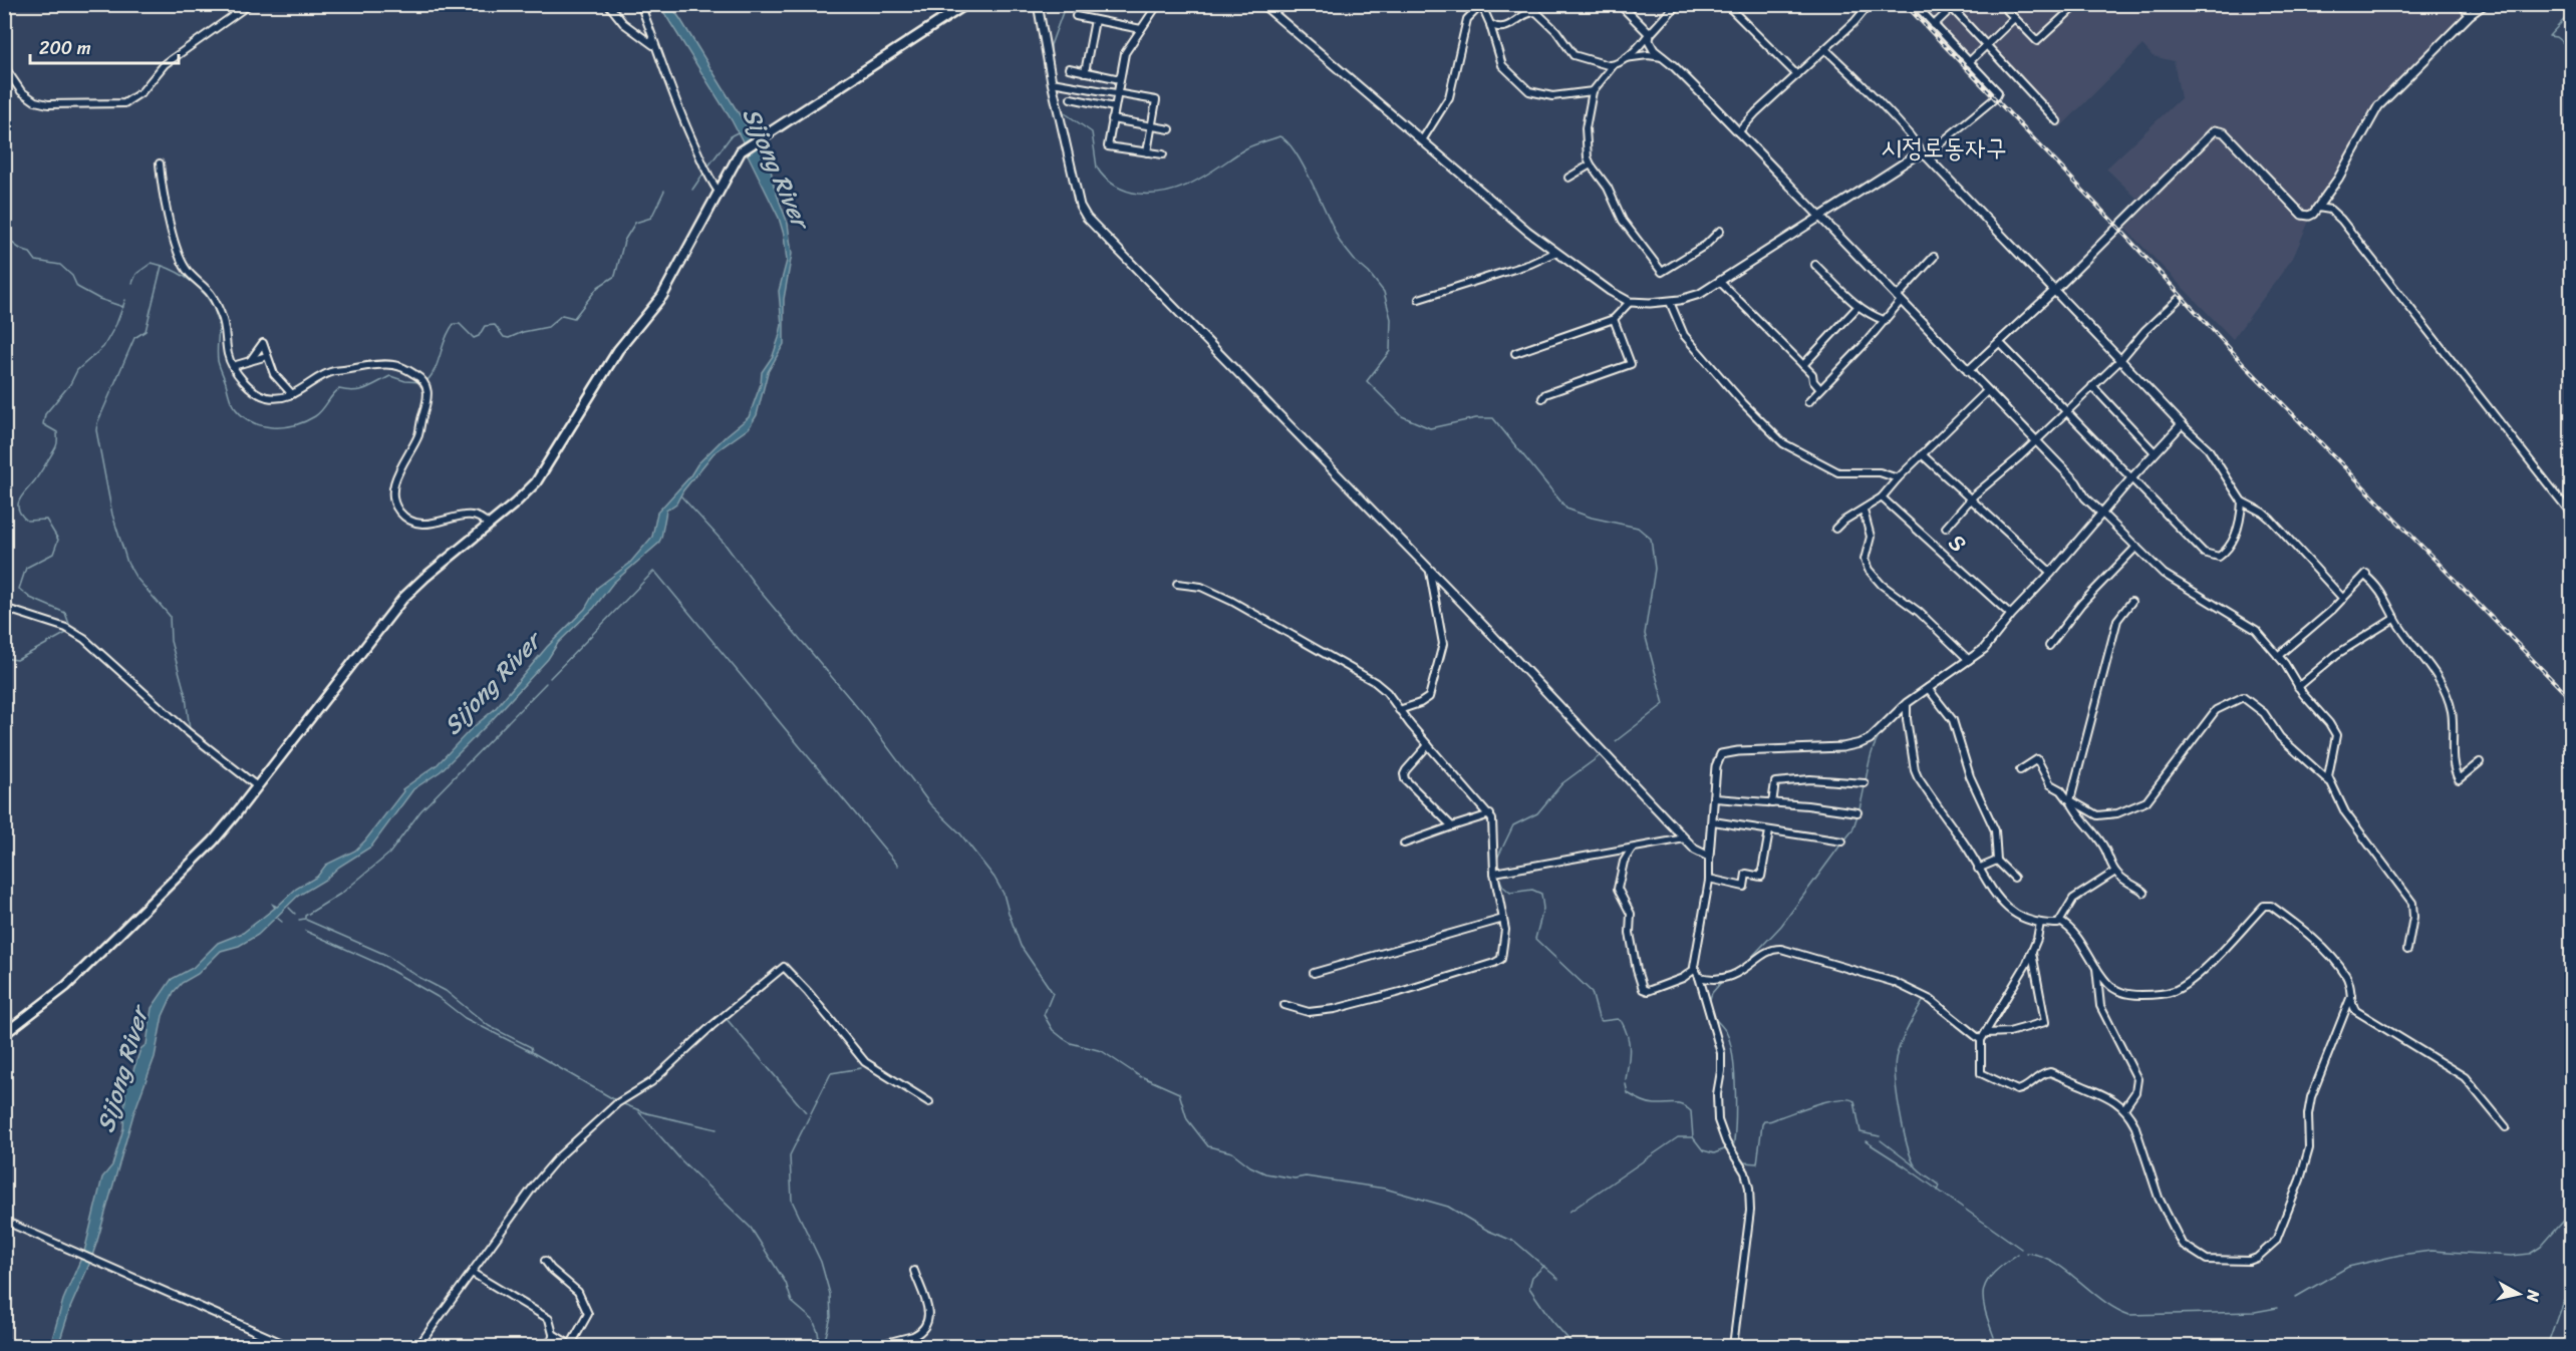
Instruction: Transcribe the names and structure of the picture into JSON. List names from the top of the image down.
{
  "streets": {
    "street": ["S"]
  },
  "districts": ["시정로동자구"],
  "water": ["Sijong River"],
  "scale_bar": "200 m",
  "north": "right"
}
